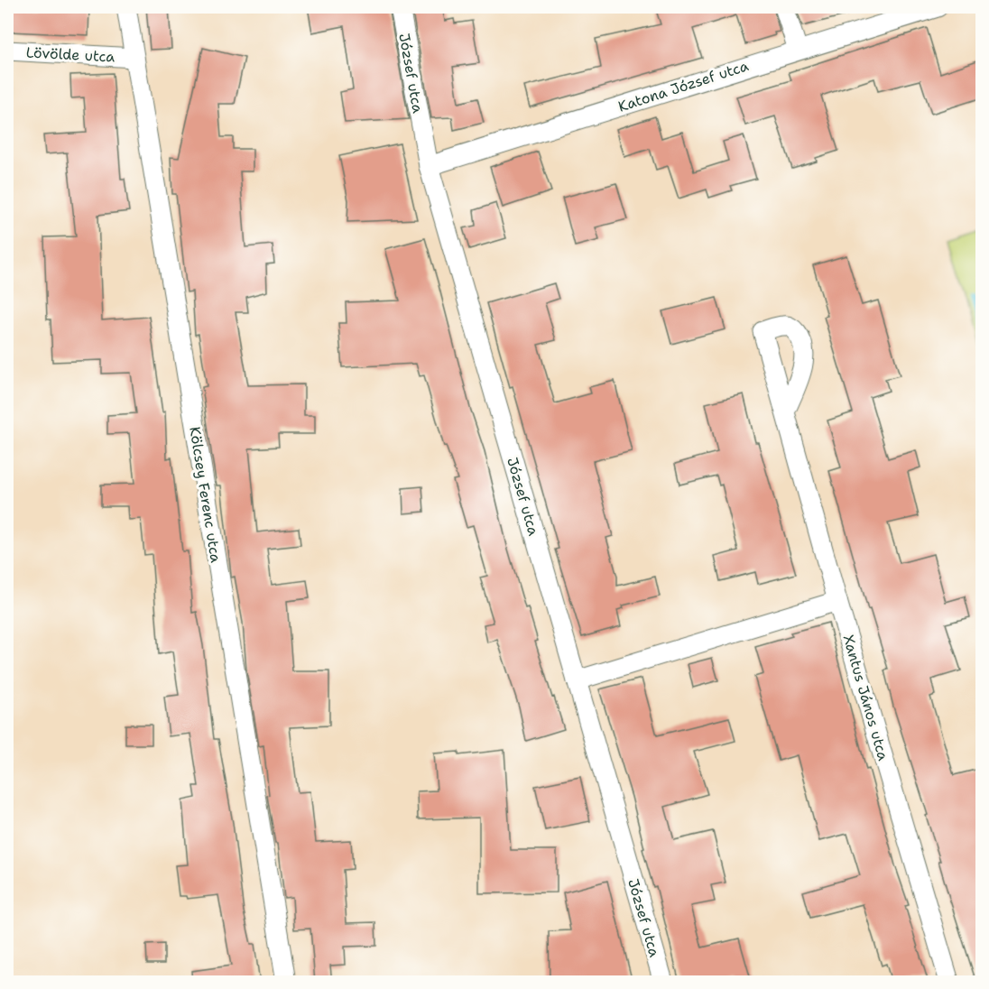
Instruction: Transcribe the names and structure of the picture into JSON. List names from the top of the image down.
{
  "streets": {
    "street": [
      "Lövölde utca",
      "József utca",
      "Katona József utca",
      "Kölcsey Ferenc utca",
      "Xantus János utca"
    ]
  },
  "crossings": [
    ["Lövölde utca", "Kölcsey Ferenc utca"],
    ["József utca", "Katona József utca"]
  ]
}
